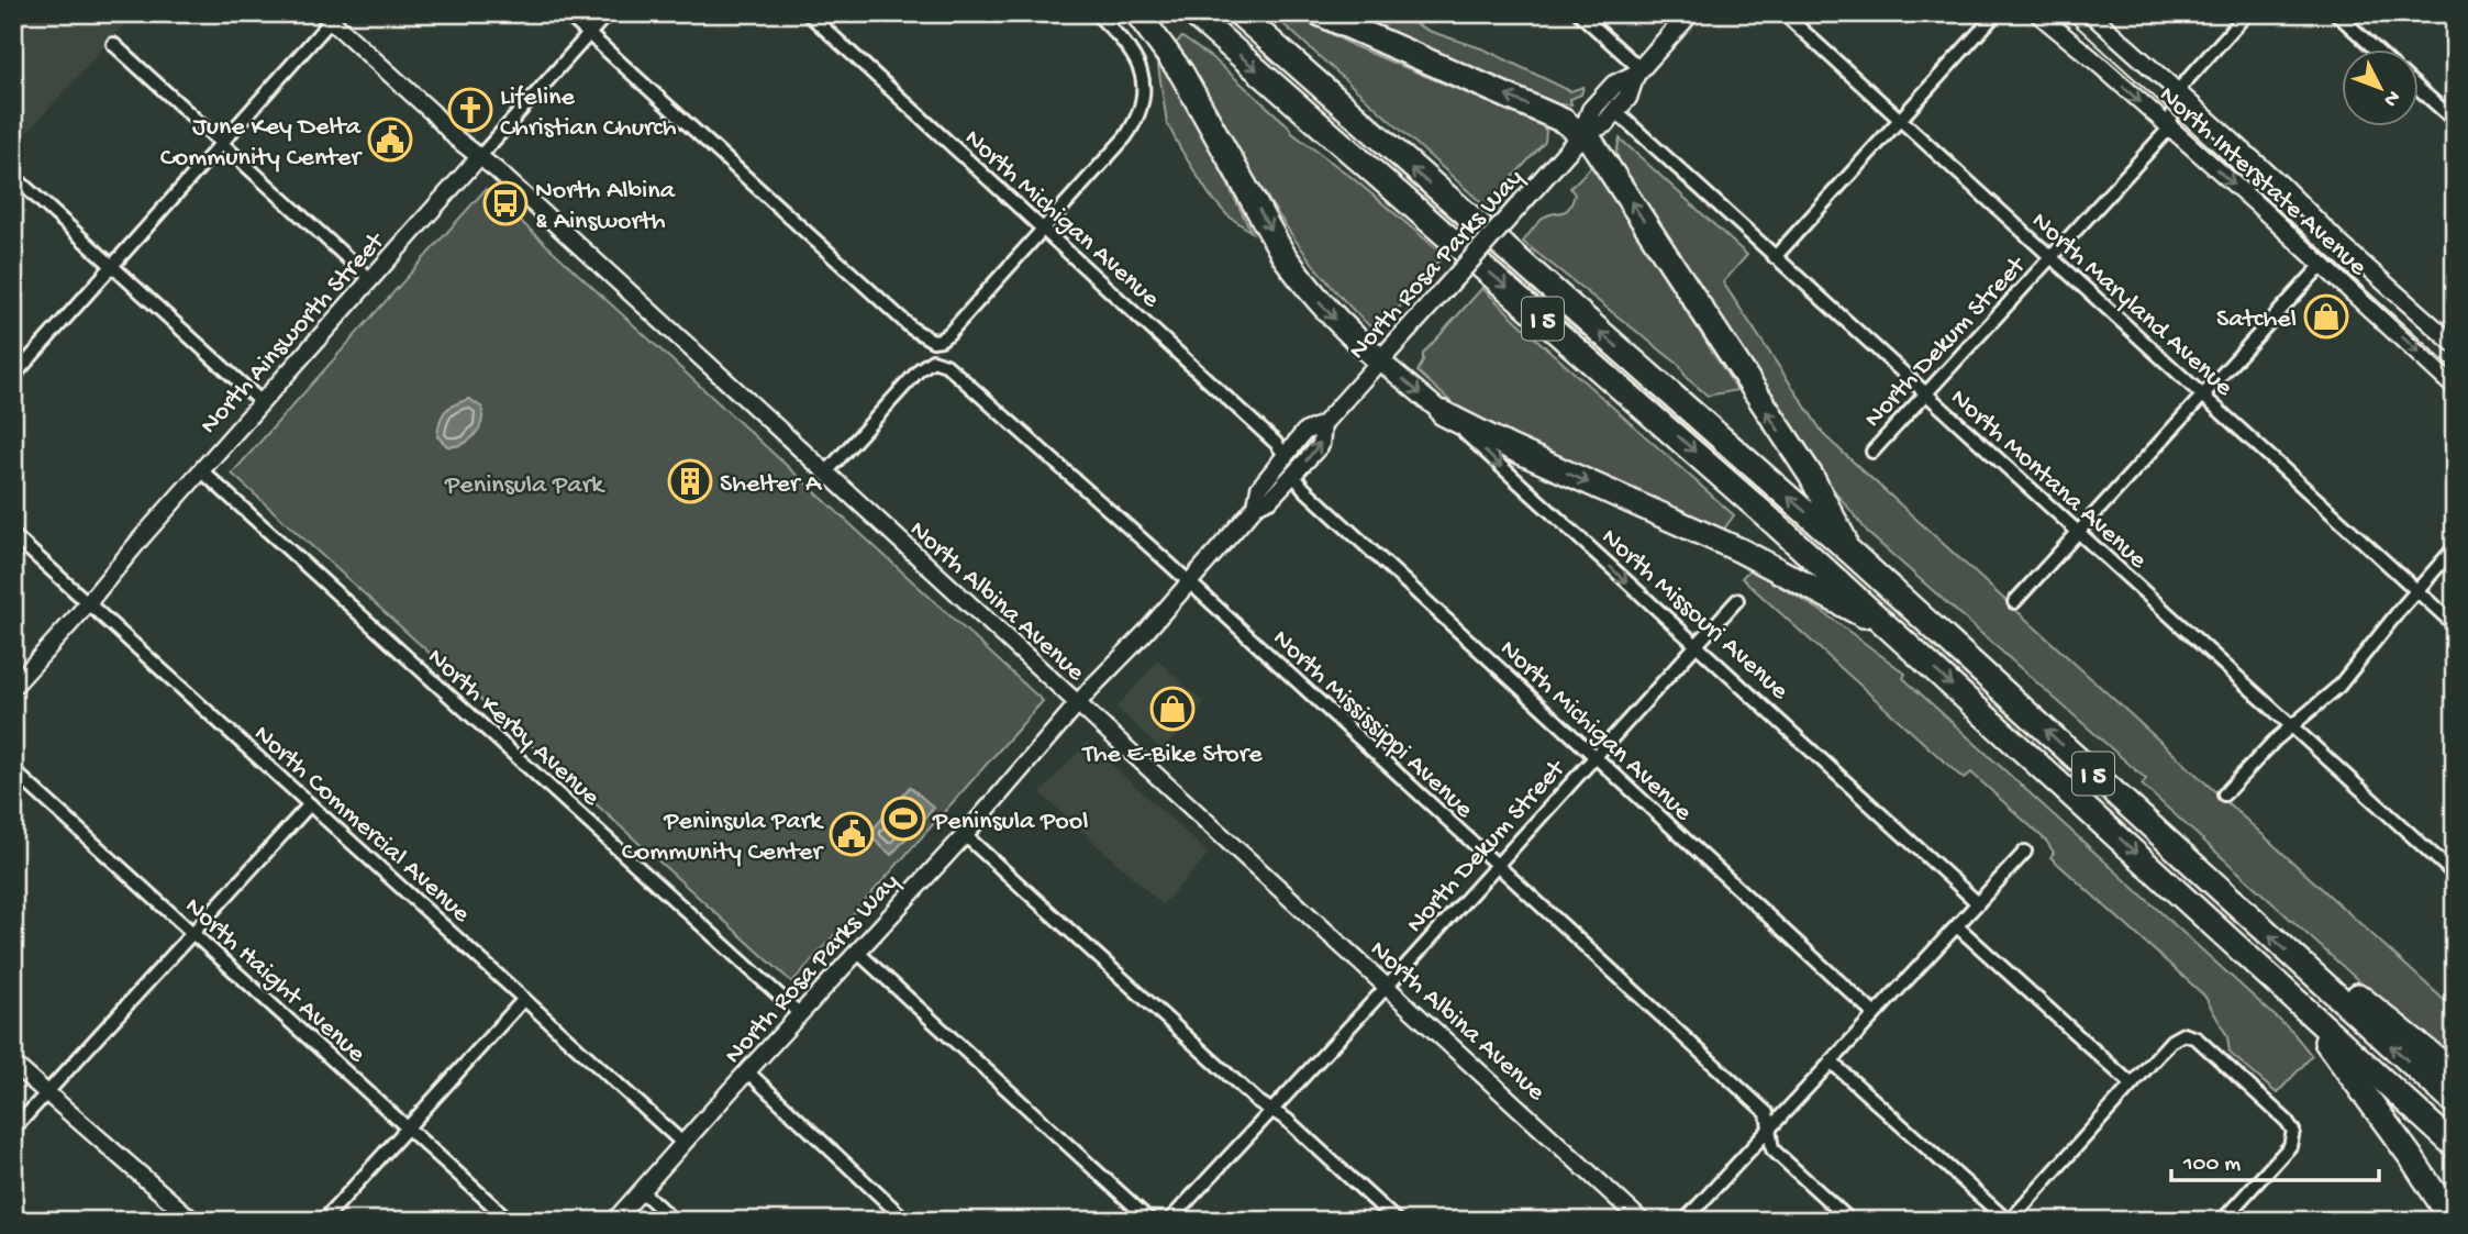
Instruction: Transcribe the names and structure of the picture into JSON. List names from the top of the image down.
{
  "streets": {
    "highway": ["I 5"],
    "main road": ["North Rosa Parks Way", "North Missouri Avenue"],
    "street": [
      "North Interstate Avenue",
      "North Michigan Avenue",
      "North Maryland Avenue",
      "North Ainsworth Street",
      "North Dekum Street",
      "North Montana Avenue",
      "North Albina Avenue",
      "North Mississippi Avenue",
      "North Kerby Avenue",
      "North Commercial Avenue",
      "North Haight Avenue"
    ]
  },
  "crossings": [
    ["North Interstate Avenue", "North Dekum Street"],
    ["North Michigan Avenue", "North Rosa Parks Way"],
    ["North Michigan Avenue", "North Dekum Street"],
    ["North Rosa Parks Way", "North Montana Avenue"],
    ["North Rosa Parks Way", "North Albina Avenue"],
    ["North Rosa Parks Way", "North Missouri Avenue"],
    ["North Rosa Parks Way", "North Mississippi Avenue"],
    ["North Rosa Parks Way", "North Kerby Avenue"],
    ["North Rosa Parks Way", "North Commercial Avenue"],
    ["North Maryland Avenue", "North Dekum Street"],
    ["North Ainsworth Street", "North Albina Avenue"],
    ["North Ainsworth Street", "North Kerby Avenue"],
    ["North Ainsworth Street", "North Commercial Avenue"],
    ["North Dekum Street", "North Montana Avenue"],
    ["North Dekum Street", "North Albina Avenue"],
    ["North Dekum Street", "North Missouri Avenue"],
    ["North Dekum Street", "North Mississippi Avenue"],
    ["North Albina Avenue", "North Mississippi Avenue"]
  ],
  "one_way": ["North Missouri Avenue"],
  "parks": ["Peninsula Park"],
  "places": {
    "church": ["Lifeline Christian Church"],
    "public building": ["June Key Delta Community Center", "Peninsula Park Community Center"],
    "bus stop": ["North Albina & Ainsworth"],
    "shop": ["Satchel", "The E-Bike Store"],
    "building": ["Shelter A"],
    "sports": ["Peninsula Pool"]
  },
  "scale_bar": "100 m",
  "north": "bottom right"
}
